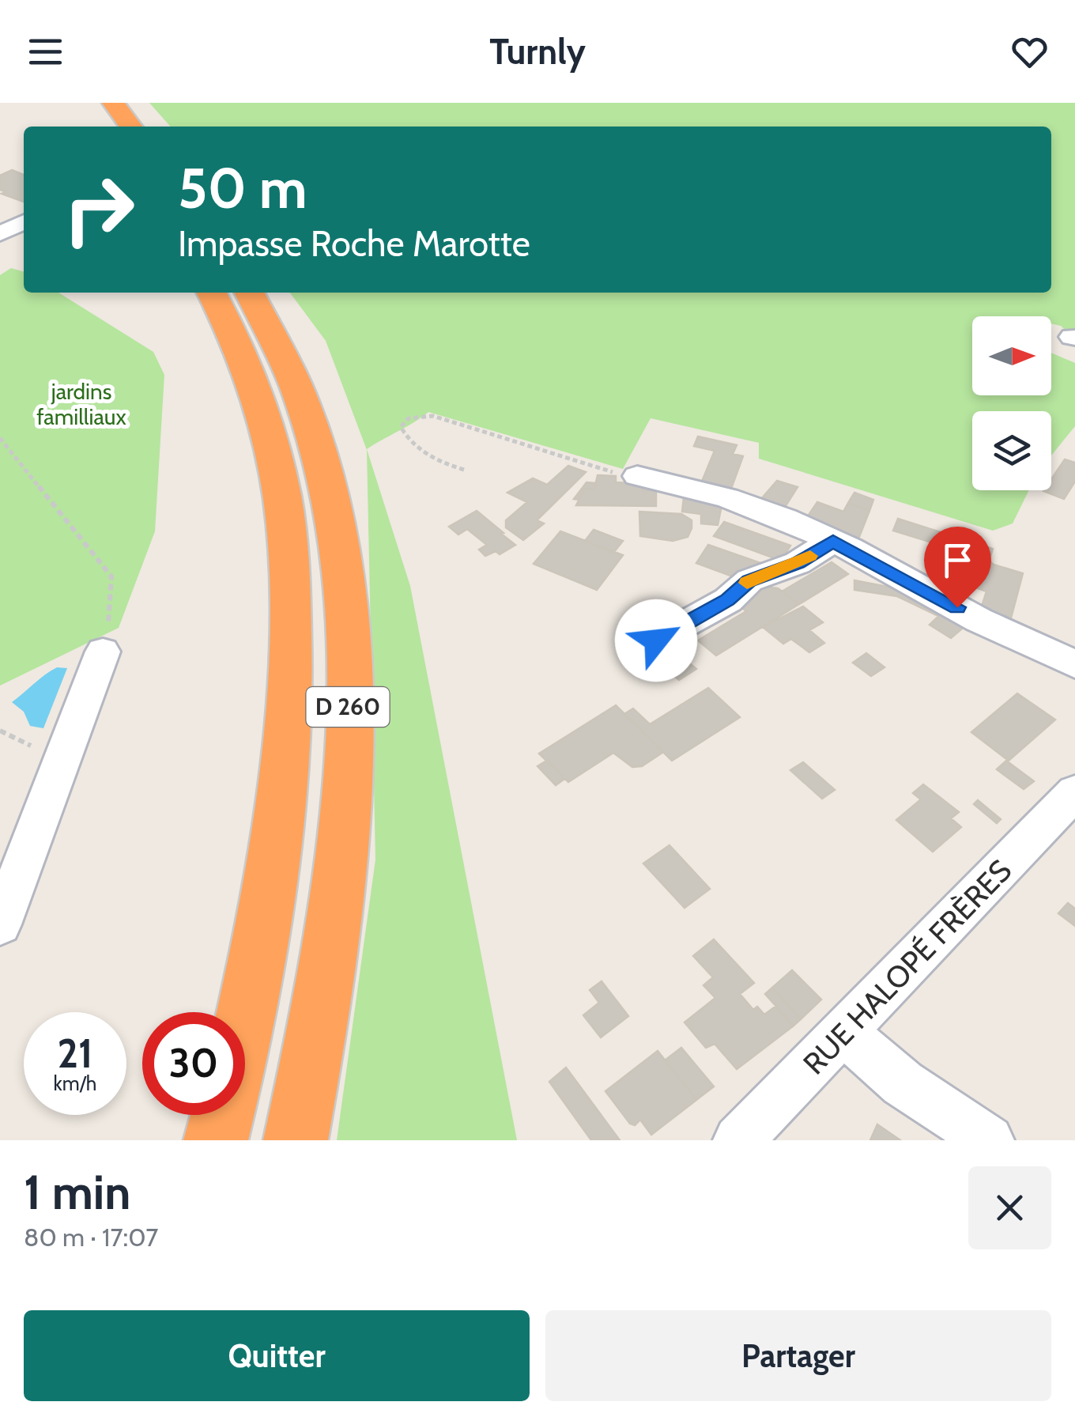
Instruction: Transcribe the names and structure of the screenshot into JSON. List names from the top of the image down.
{
  "streets": {
    "highway": ["D 260"],
    "street": ["RUE HALOPÉ FRÈRES"]
  },
  "parks": ["jardins familliaux"],
  "north": "right",
  "page": {
    "header": "Turnly",
    "turn": ["50 m", "Impasse Roche Marotte"],
    "speed": "21 km/h",
    "limit": "30",
    "heading": ["1 min", "80 m · 17:07"],
    "buttons": ["Quitter", "Partager"]
  }
}
